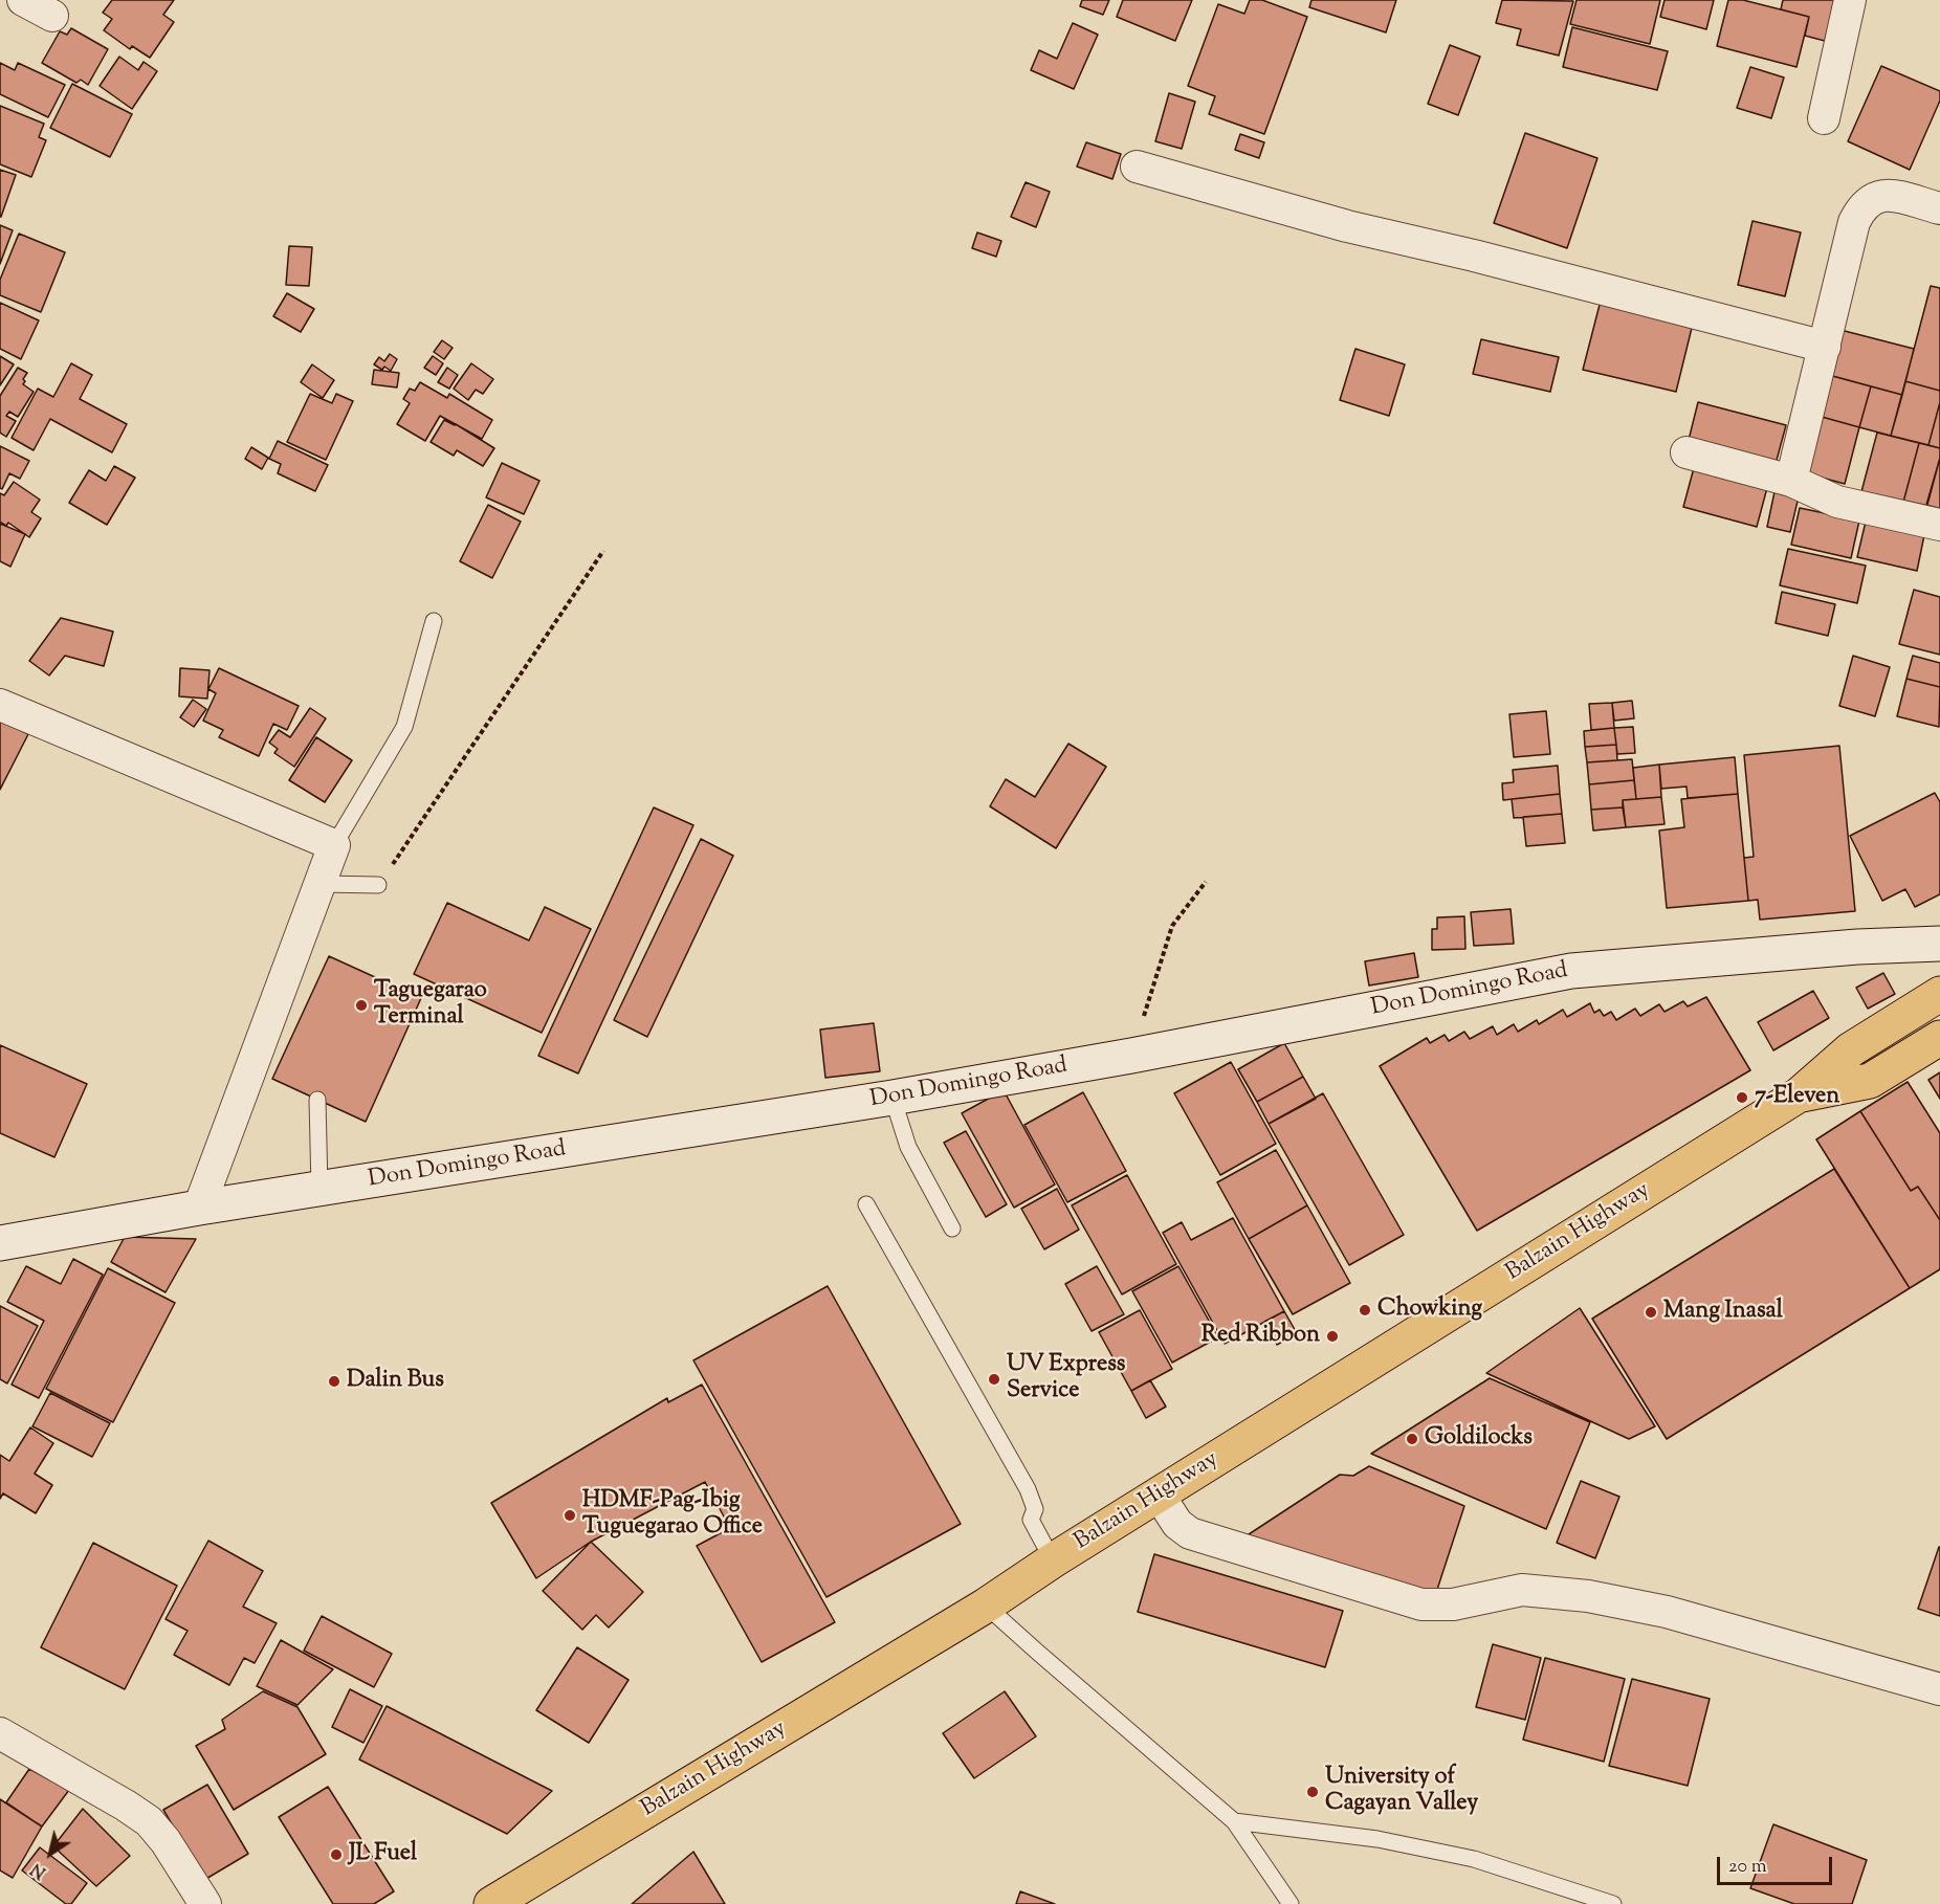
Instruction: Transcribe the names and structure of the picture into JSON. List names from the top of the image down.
{
  "streets": {
    "main road": ["Don Domingo Road", "Balzain Highway"]
  },
  "places": [
    "Taguegarao Terminal",
    "7-Eleven",
    "Chowking",
    "Mang Inasal",
    "Red Ribbon",
    "UV Express Service",
    "Dalin Bus",
    "Goldilocks",
    "HDMF-Pag-Ibig Tuguegarao Office",
    "University of Cagayan Valley",
    "JL Fuel"
  ],
  "scale_bar": "20 m",
  "north": "bottom left"
}
